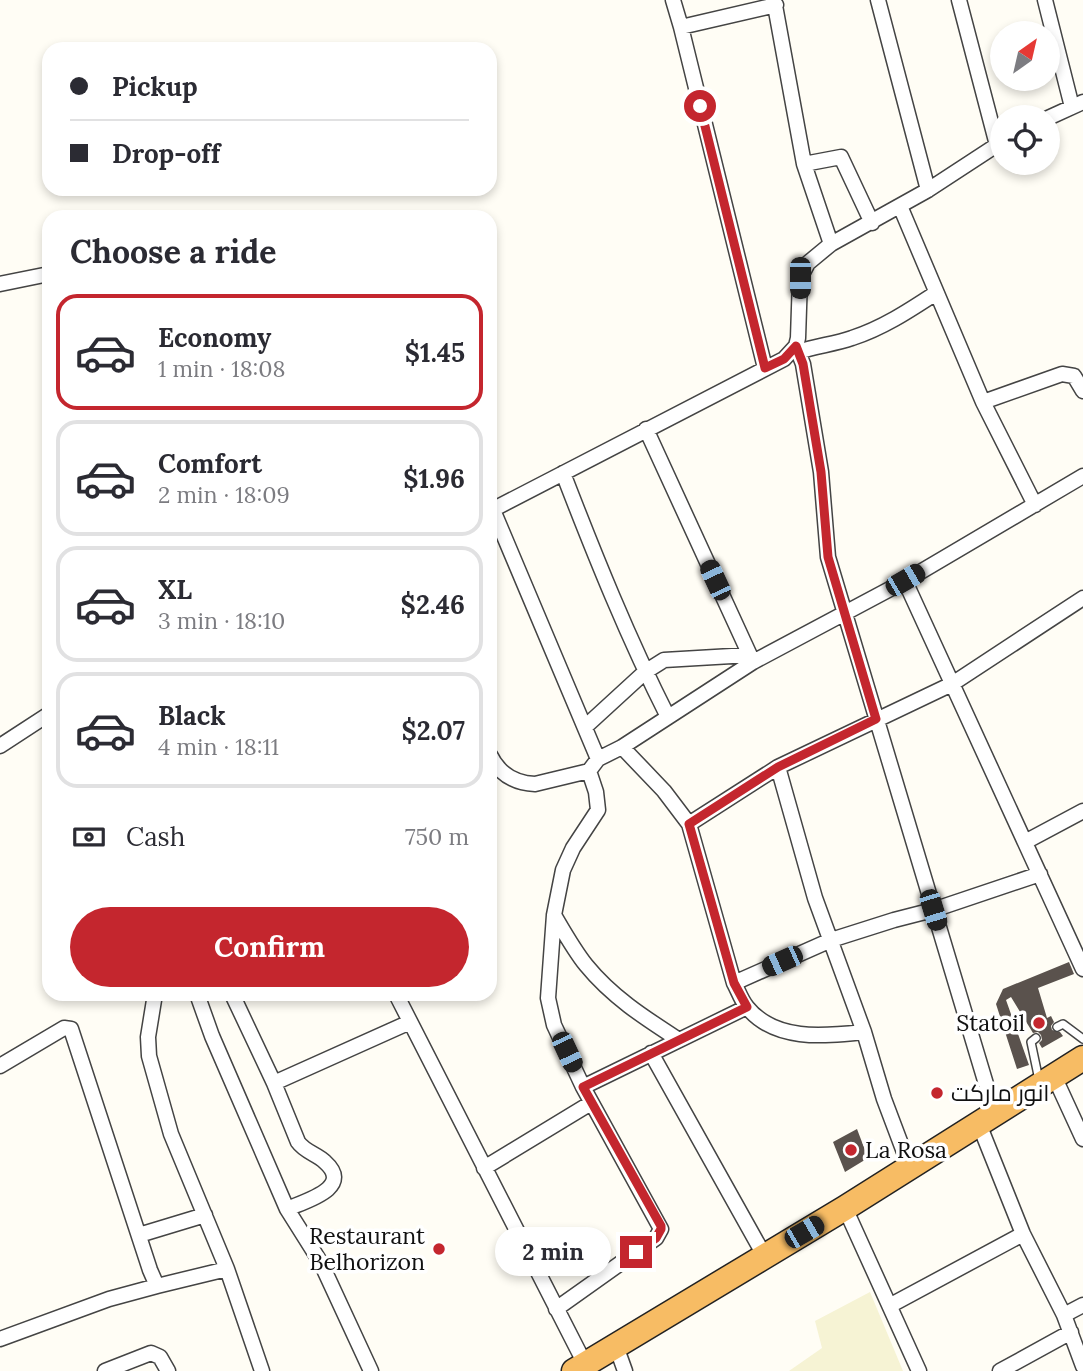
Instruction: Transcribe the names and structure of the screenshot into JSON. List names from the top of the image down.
{
  "places": [
    "Statoil",
    "انور ماركت",
    "La Rosa",
    "Restaurant Belhorizon"
  ],
  "north": "top right",
  "page": {
    "banner": ["Pickup", "Drop-off"],
    "heading": "Choose a ride",
    "list": [
      {
        "name": "Economy",
        "note": "1 min · 18:08",
        "value": "$1.45"
      },
      {
        "name": "Comfort",
        "note": "2 min · 18:09",
        "value": "$1.96"
      },
      {
        "name": "XL",
        "note": "3 min · 18:10",
        "value": "$2.46"
      },
      {
        "name": "Black",
        "note": "4 min · 18:11",
        "value": "$2.07"
      }
    ],
    "pay": ["Cash", "750 m"],
    "buttons": "Confirm",
    "bubble": "2 min"
  }
}
